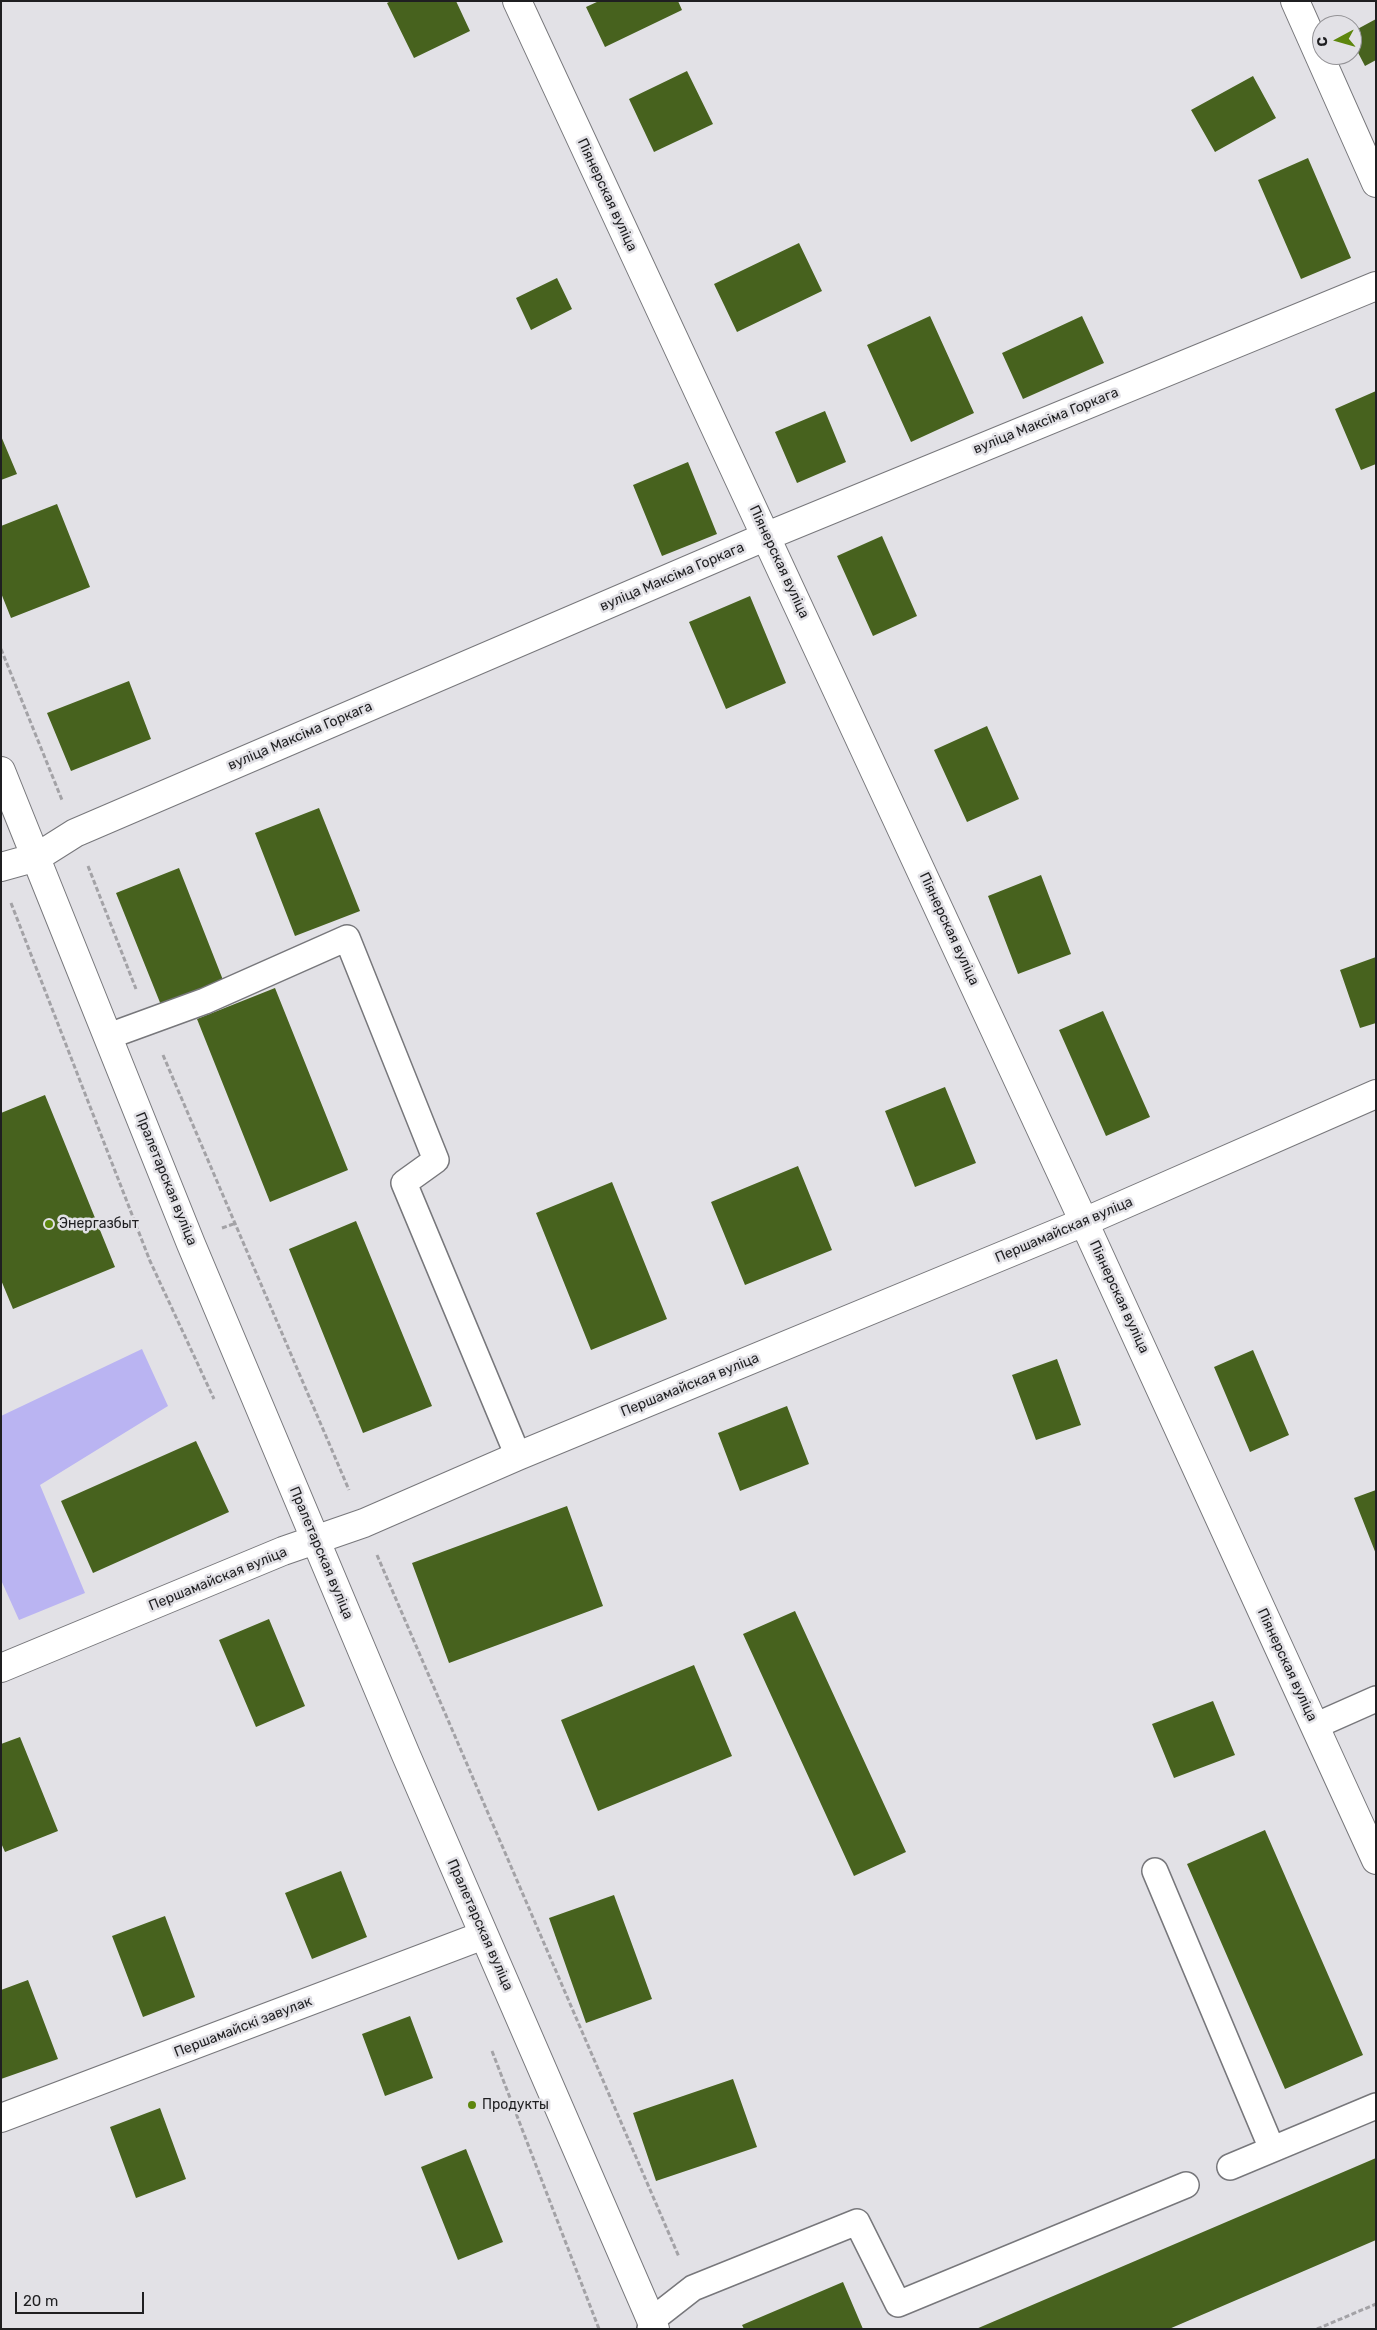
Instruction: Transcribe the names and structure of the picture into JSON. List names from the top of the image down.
{
  "streets": {
    "street": [
      "Піянерская вуліца",
      "вуліца Максіма Горкага",
      "Пралетарская вуліца",
      "Першамайская вуліца",
      "Першамайскі завулак"
    ]
  },
  "crossings": [
    ["Піянерская вуліца", "вуліца Максіма Горкага"],
    ["Піянерская вуліца", "Першамайская вуліца"],
    ["вуліца Максіма Горкага", "Пралетарская вуліца"],
    ["Пралетарская вуліца", "Першамайская вуліца"],
    ["Пралетарская вуліца", "Першамайскі завулак"]
  ],
  "places": ["Энергазбыт", "Продукты"],
  "scale_bar": "20 m",
  "north": "left"
}
